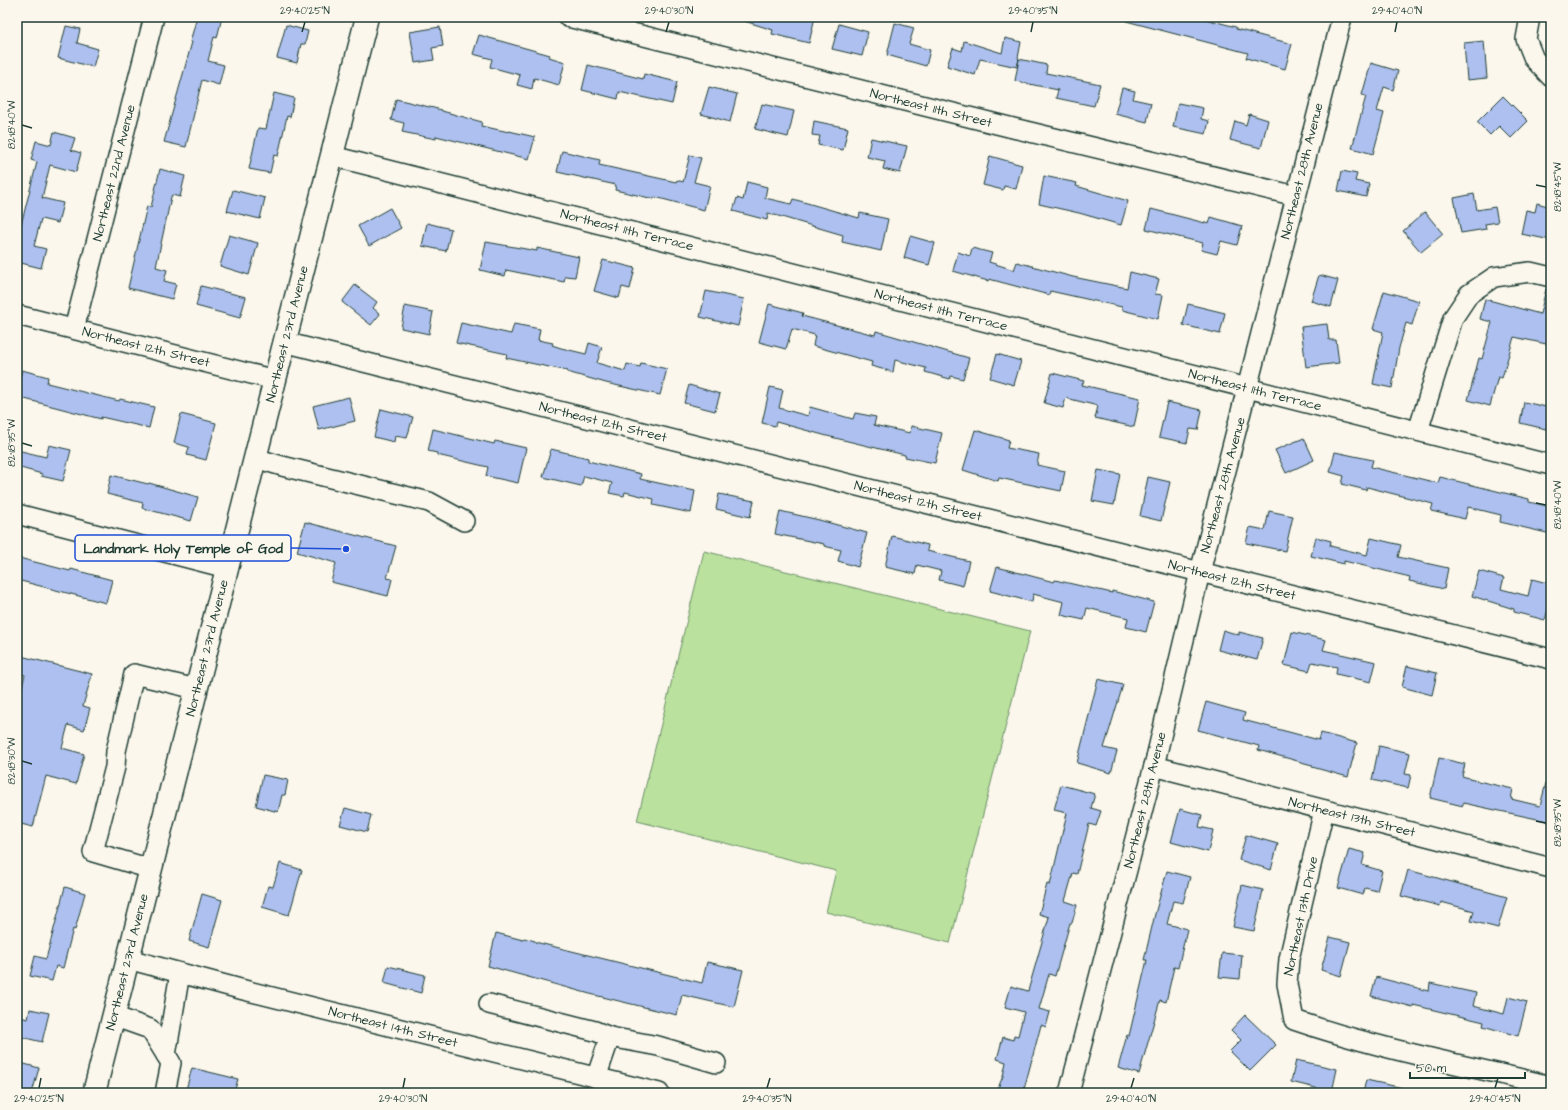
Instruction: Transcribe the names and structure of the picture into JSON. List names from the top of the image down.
{
  "streets": {
    "main road": ["Northeast 23rd Avenue"],
    "street": [
      "Northeast 11th Street",
      "Northeast 28th Avenue",
      "Northeast 22nd Avenue",
      "Northeast 11th Terrace",
      "Northeast 12th Street",
      "Northeast 13th Street",
      "Northeast 13th Drive",
      "Northeast 14th Street"
    ]
  },
  "crossings": [
    ["Northeast 11th Street", "Northeast 28th Avenue"],
    ["Northeast 28th Avenue", "Northeast 11th Terrace"],
    ["Northeast 28th Avenue", "Northeast 12th Street"],
    ["Northeast 28th Avenue", "Northeast 13th Street"],
    ["Northeast 22nd Avenue", "Northeast 12th Street"],
    ["Northeast 11th Terrace", "Northeast 23rd Avenue"],
    ["Northeast 23rd Avenue", "Northeast 12th Street"],
    ["Northeast 23rd Avenue", "Northeast 14th Street"],
    ["Northeast 13th Street", "Northeast 13th Drive"]
  ],
  "places": ["Landmark Holy Temple of God"],
  "scale_bar": "50 m",
  "coordinates": [
    "29°40'25\"N",
    "29°40'30\"N",
    "29°40'35\"N",
    "29°40'40\"N",
    "82°18'40\"W",
    "82°18'45\"W",
    "82°18'35\"W",
    "82°18'30\"W",
    "29°40'45\"N"
  ]
}
